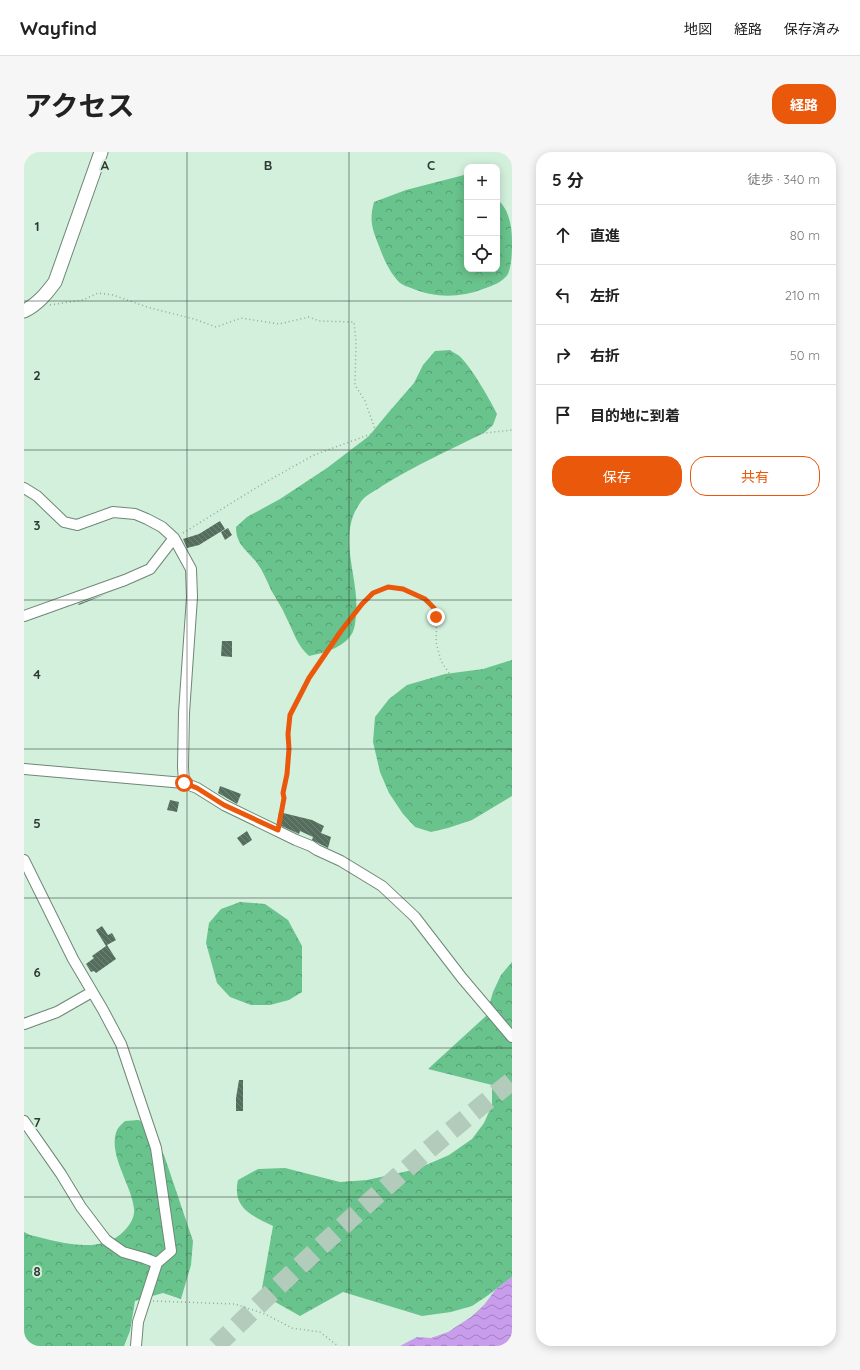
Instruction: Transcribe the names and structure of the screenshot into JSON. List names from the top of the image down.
{
  "page": {
    "header": "Wayfind",
    "nav": ["地図", "経路", "保存済み"],
    "title": "アクセス",
    "buttons": [
      "経路",
      ["保存", "共有"]
    ],
    "heading": ["5 分", "徒歩 · 340 m"],
    "map_buttons": ["+", "−"],
    "list": [
      ["直進", "80 m"],
      ["左折", "210 m"],
      ["右折", "50 m"],
      "目的地に到着"
    ]
  },
  "grid": {
    "columns": ["A", "B", "C"],
    "rows": [
      "1",
      "2",
      "3",
      "4",
      "5",
      "6",
      "7",
      "8"
    ]
  }
}
